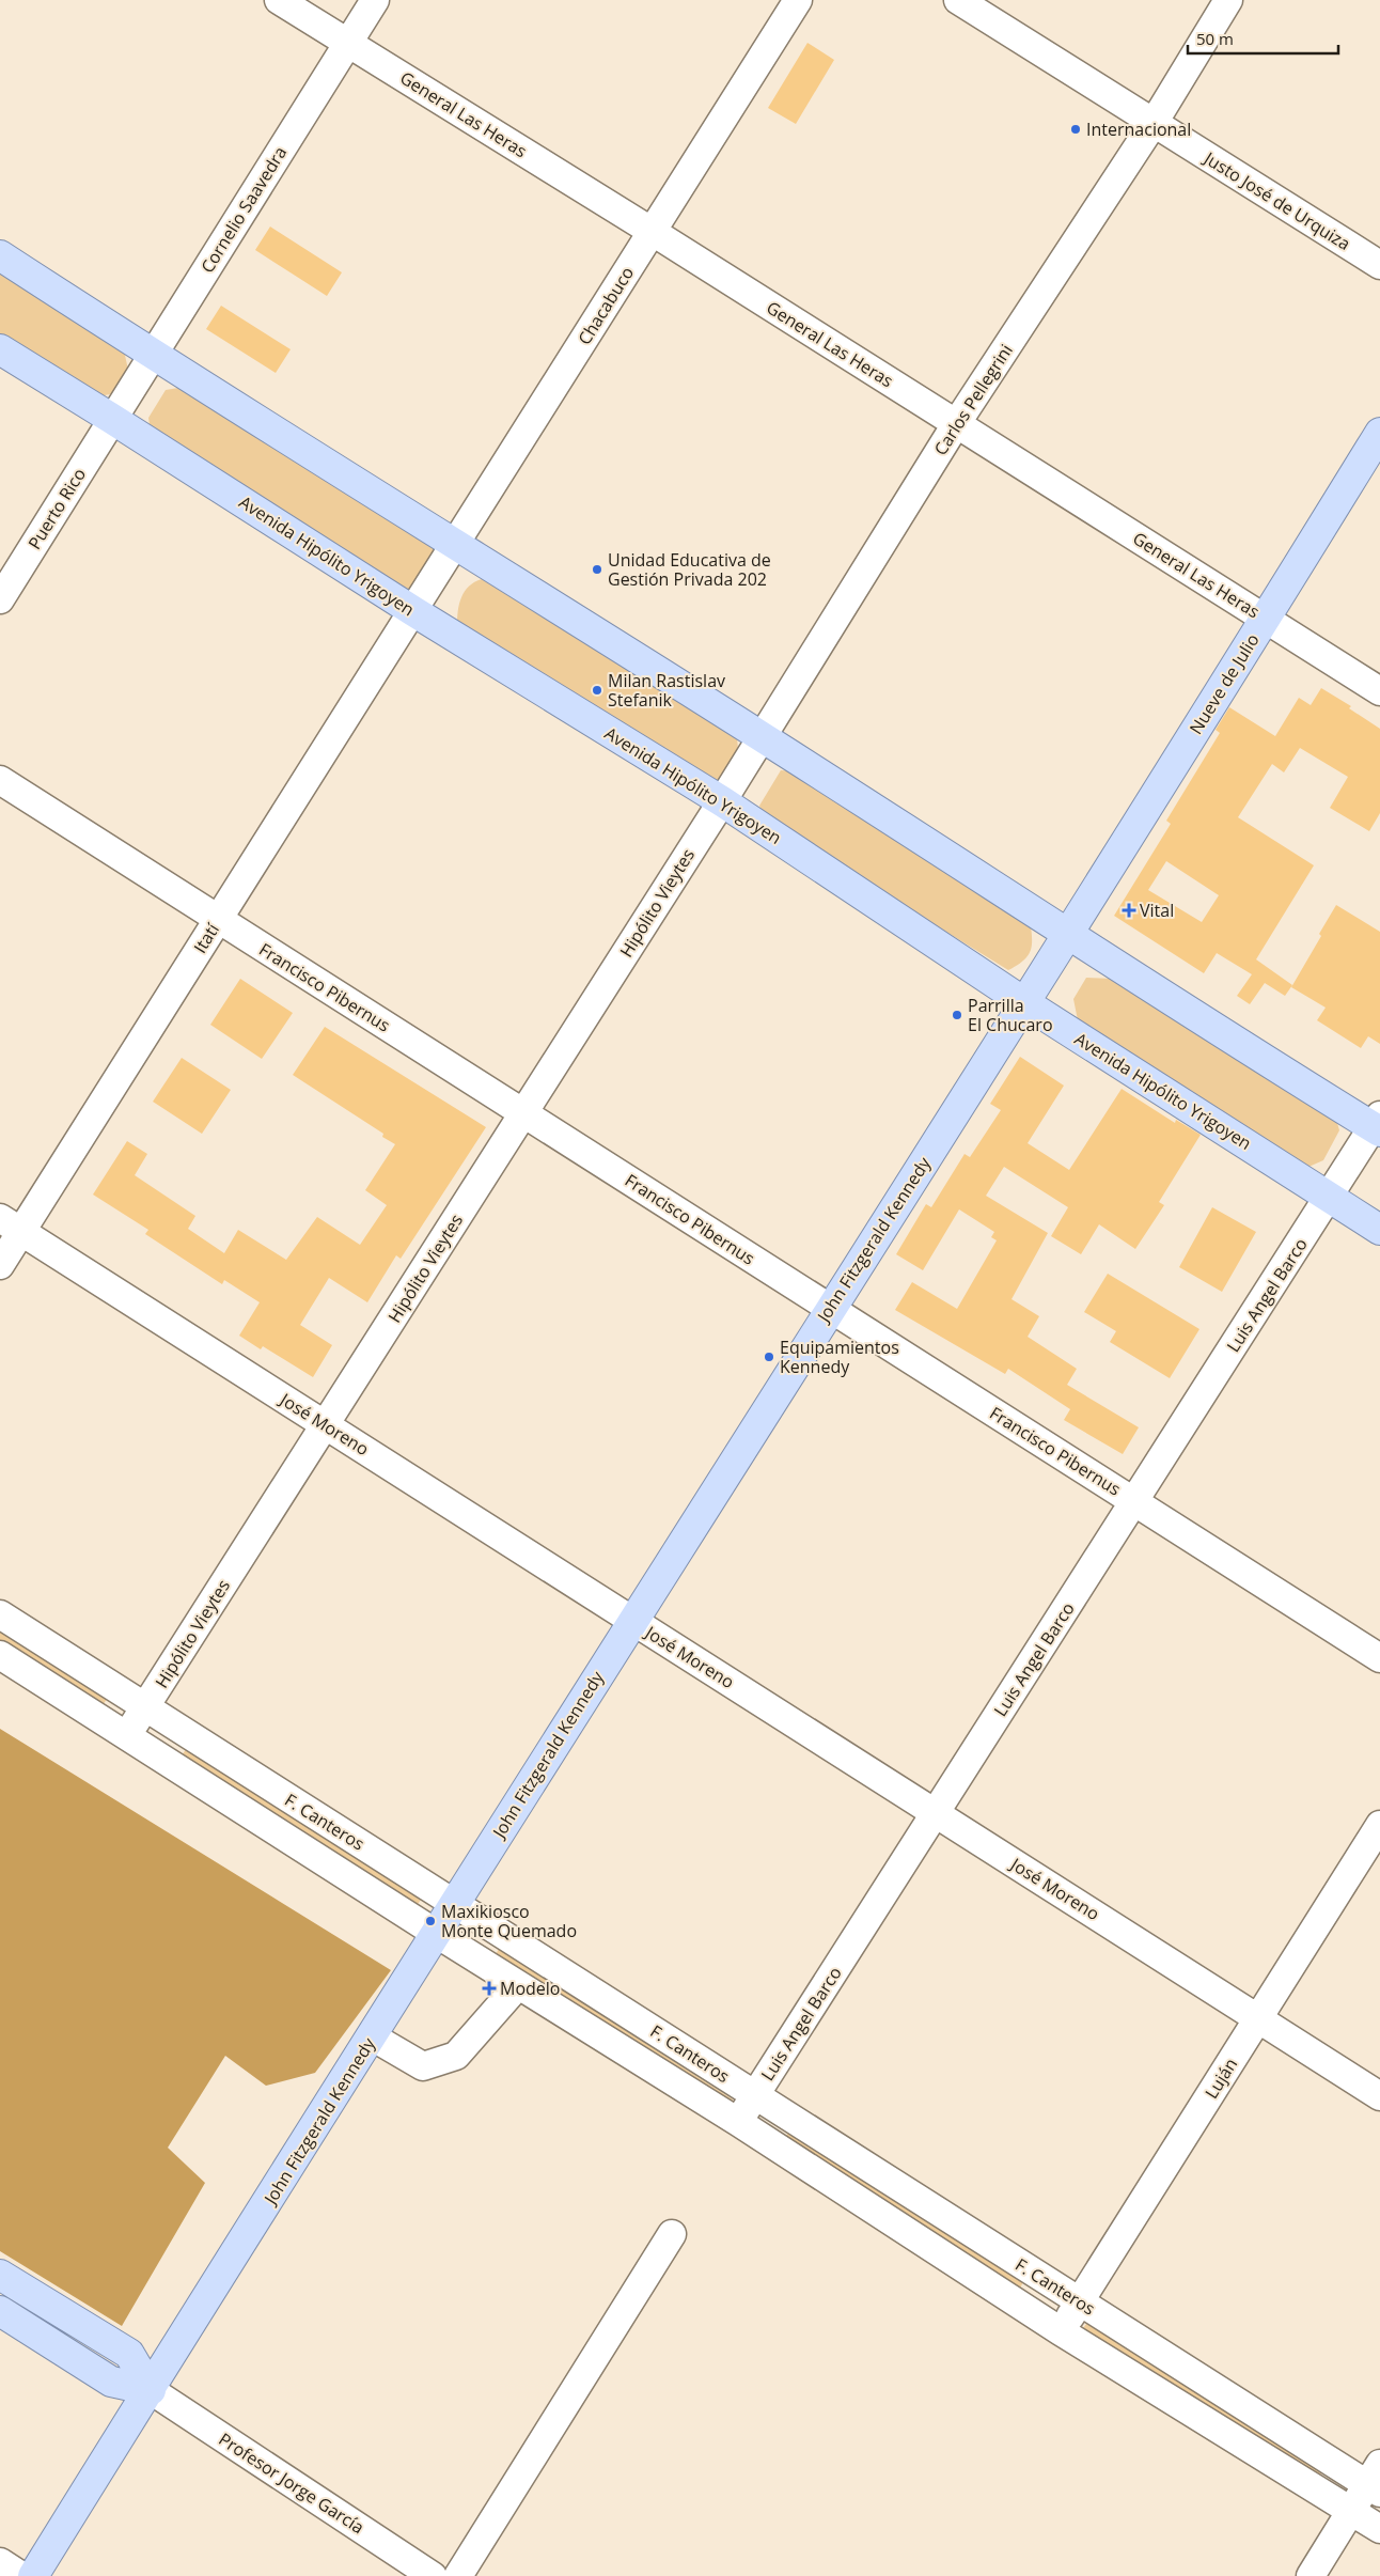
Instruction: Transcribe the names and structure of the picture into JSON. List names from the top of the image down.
{
  "streets": {
    "main road": ["Avenida Hipólito Yrigoyen", "Nueve de Julio", "John Fitzgerald Kennedy"],
    "street": [
      "General Las Heras",
      "Justo José de Urquiza",
      "Cornelio Saavedra",
      "Chacabuco",
      "Carlos Pellegrini",
      "Puerto Rico",
      "Hipólito Vieytes",
      "Itatí",
      "Francisco Pibernus",
      "Luis Angel Barco",
      "José Moreno",
      "F. Canteros",
      "Luján",
      "Profesor Jorge García"
    ]
  },
  "crossings": [
    ["General Las Heras", "Cornelio Saavedra"],
    ["General Las Heras", "Chacabuco"],
    ["General Las Heras", "Carlos Pellegrini"],
    ["General Las Heras", "Nueve de Julio"],
    ["Justo José de Urquiza", "Carlos Pellegrini"],
    ["Cornelio Saavedra", "Puerto Rico"],
    ["Cornelio Saavedra", "Avenida Hipólito Yrigoyen"],
    ["Chacabuco", "Avenida Hipólito Yrigoyen"],
    ["Chacabuco", "Itatí"],
    ["Carlos Pellegrini", "Avenida Hipólito Yrigoyen"],
    ["Carlos Pellegrini", "Hipólito Vieytes"],
    ["Puerto Rico", "Avenida Hipólito Yrigoyen"],
    ["Avenida Hipólito Yrigoyen", "Hipólito Vieytes"],
    ["Avenida Hipólito Yrigoyen", "Itatí"],
    ["Avenida Hipólito Yrigoyen", "John Fitzgerald Kennedy"],
    ["Avenida Hipólito Yrigoyen", "Luis Angel Barco"],
    ["Nueve de Julio", "John Fitzgerald Kennedy"],
    ["Hipólito Vieytes", "Francisco Pibernus"],
    ["Hipólito Vieytes", "José Moreno"],
    ["Hipólito Vieytes", "F. Canteros"],
    ["Itatí", "Francisco Pibernus"],
    ["Itatí", "José Moreno"],
    ["Francisco Pibernus", "John Fitzgerald Kennedy"],
    ["Francisco Pibernus", "Luis Angel Barco"],
    ["John Fitzgerald Kennedy", "José Moreno"],
    ["John Fitzgerald Kennedy", "F. Canteros"],
    ["John Fitzgerald Kennedy", "Profesor Jorge García"],
    ["Luis Angel Barco", "José Moreno"],
    ["Luis Angel Barco", "F. Canteros"],
    ["José Moreno", "Luján"],
    ["F. Canteros", "Luján"]
  ],
  "places": {
    "other": [
      "Internacional",
      "Unidad Educativa de Gestión Privada 202",
      "Milan Rastislav Stefanik",
      "Parrilla El Chucaro",
      "Equipamientos Kennedy",
      "Maxikiosco Monte Quemado"
    ],
    "health": ["Vital", "Modelo"]
  },
  "scale_bar": "50 m"
}
